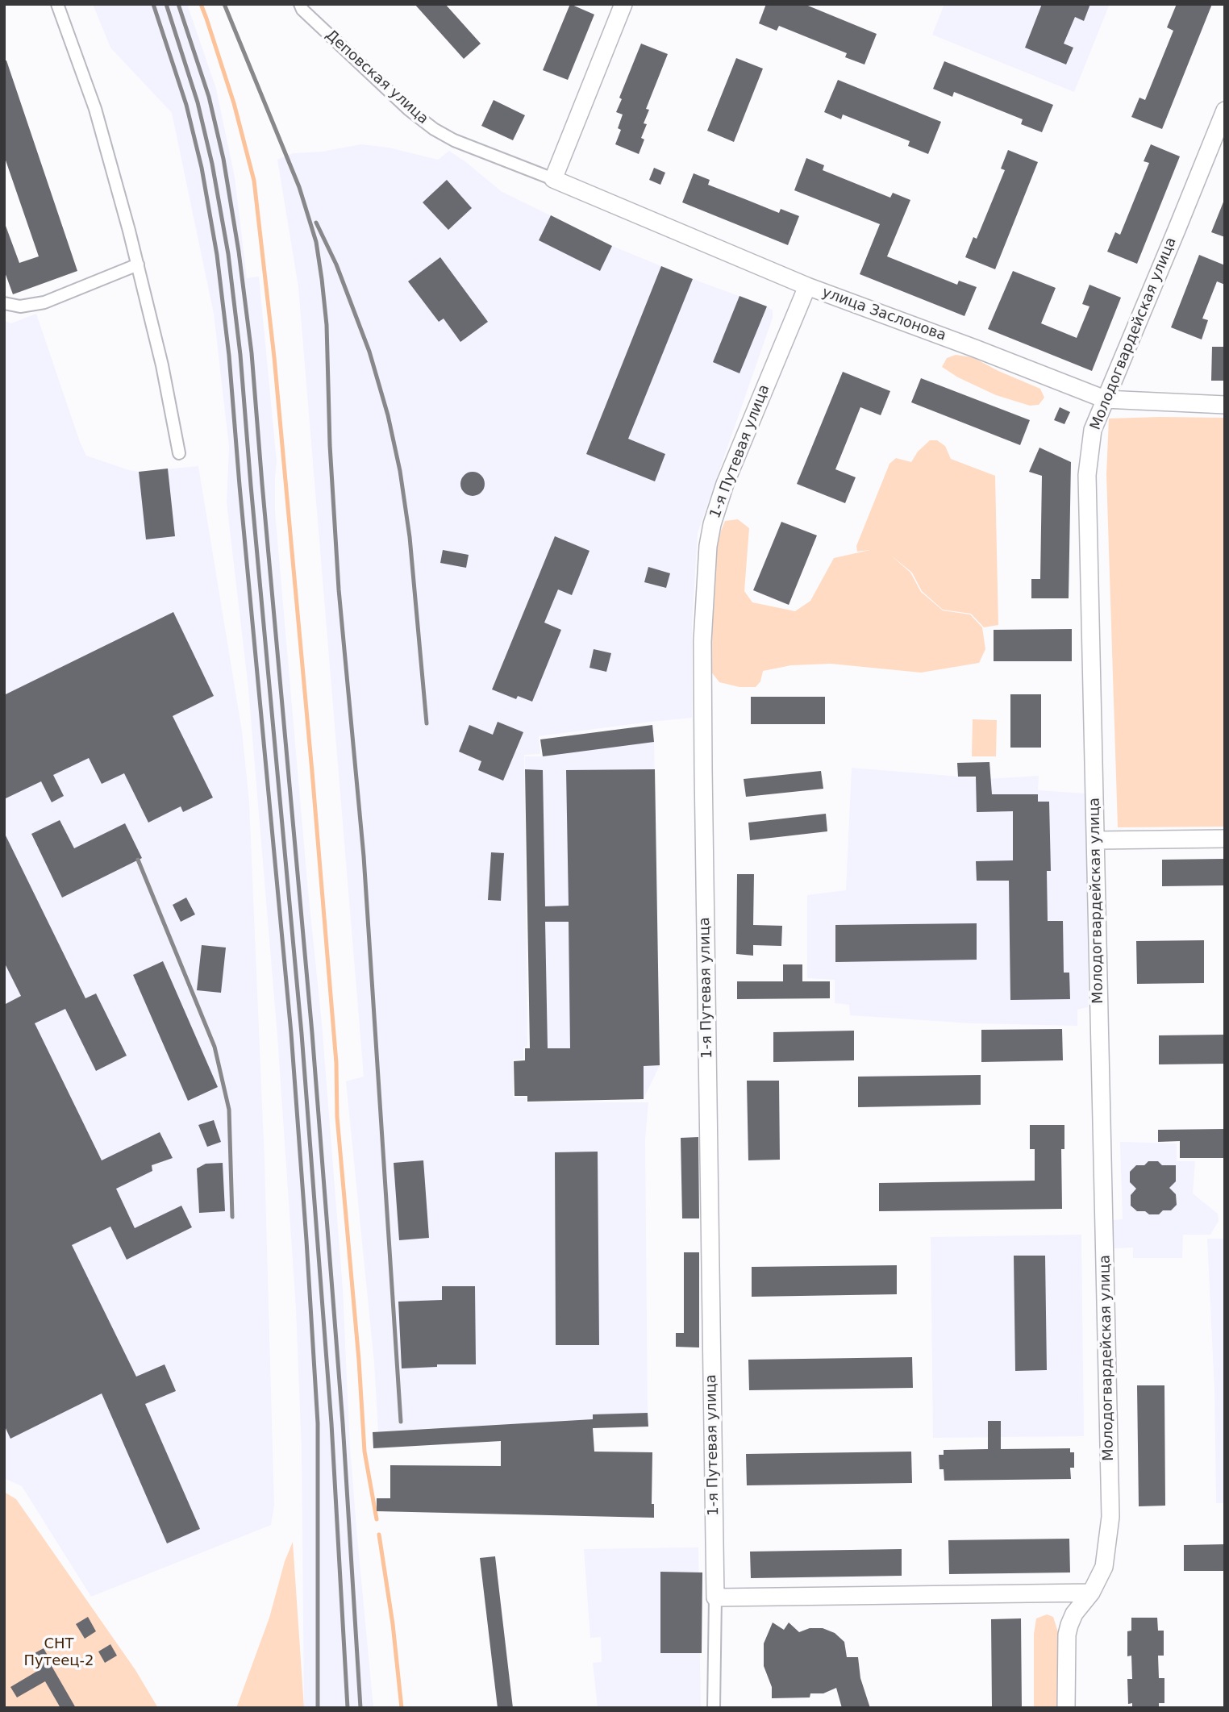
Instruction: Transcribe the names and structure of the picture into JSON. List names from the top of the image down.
{
  "streets": {
    "street": [
      "Деповская улица",
      "улица Заслонова",
      "Молодогвардейская улица",
      "1-я Путевая улица"
    ]
  },
  "crossings": [
    ["Деповская улица", "улица Заслонова"],
    ["улица Заслонова", "Молодогвардейская улица"],
    ["улица Заслонова", "1-я Путевая улица"]
  ],
  "parks": ["СНТ Путеец-2"]
}
